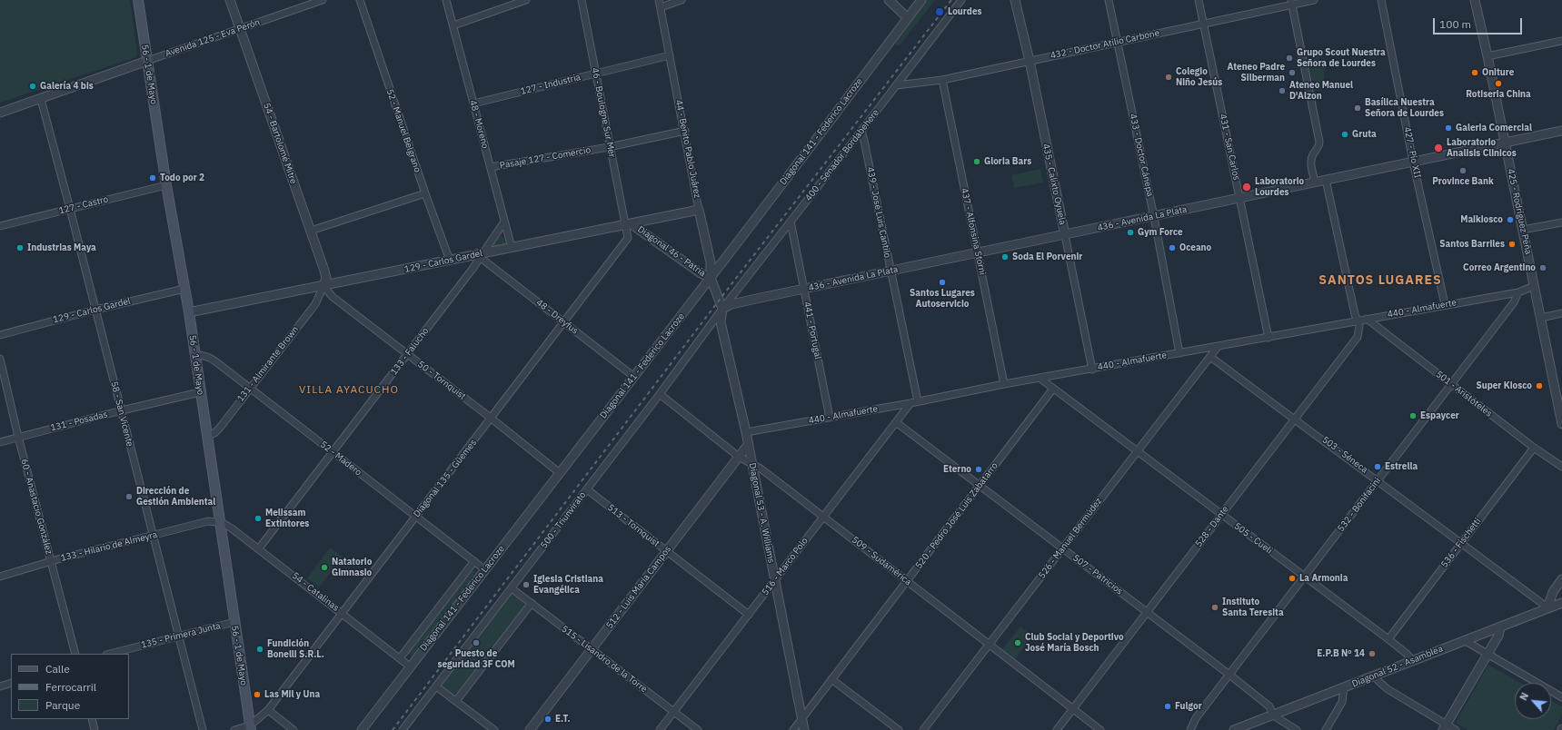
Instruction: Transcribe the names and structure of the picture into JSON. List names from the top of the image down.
{
  "streets": {
    "main road": ["56 - 1 de Mayo"],
    "street": [
      "Avenida 125 - Eva Perón",
      "432 - Doctor Atilio Carbone",
      "127 - Industria",
      "46 - Boulogne Sur Mer",
      "48 - Moreno",
      "52 - Manuel Belgrano",
      "Diagonal 141 - Federico Lacroze",
      "54 - Bartolomé Mitre",
      "431 - San Carlos",
      "44 - Benito Pablo Juárez",
      "427 - Pío XII",
      "400 - Senador Bordabehere",
      "433 - Doctor Cánepa",
      "Pasaje 127 - Comercio",
      "435 - Calixto Oyuela",
      "127 - Castro",
      "425 - Rodríguez Peña",
      "439 - José Luis Cantilo",
      "436 - Avenida La Plata",
      "437 - Alfonsina Storni",
      "Diagonal 46 - Patria",
      "129 - Carlos Gardel",
      "440 - Almafuerte",
      "48 - Dreyfus",
      "441 - Portugal",
      "133 - Falucho",
      "131 - Almirante Brown",
      "50 - Tornquist",
      "501 - Aristóteles",
      "58 - San Vicente",
      "131 - Posadas",
      "503 - Séneca",
      "52 - Madero",
      "Diagonal 135 - Güemes",
      "532 - Bonifacini",
      "60 - Anastacio González",
      "Diagonal 53 - A. Williams",
      "520 - Pedro José Luis Zabatarro",
      "500 - Triunvirato",
      "513 - Tornquist",
      "528 - Dante",
      "526 - Manuel Bermúdez",
      "505 - Cueli",
      "536 - Fischetti",
      "133 - Hilario de Almeyra",
      "509 - Sudamérica",
      "516 - Marco Polo",
      "507 - Patricios",
      "512 - Luis María Campos",
      "54 - Catalinas",
      "135 - Primera Junta",
      "515 - Lisandro de la Torre",
      "Diagonal 52 - Asamblea"
    ]
  },
  "crossings": [
    ["Avenida 125 - Eva Perón", "56 - 1 de Mayo"],
    ["Avenida 125 - Eva Perón", "54 - Bartolomé Mitre"],
    ["Avenida 125 - Eva Perón", "58 - San Vicente"],
    ["432 - Doctor Atilio Carbone", "431 - San Carlos"],
    ["432 - Doctor Atilio Carbone", "400 - Senador Bordabehere"],
    ["432 - Doctor Atilio Carbone", "433 - Doctor Cánepa"],
    ["432 - Doctor Atilio Carbone", "435 - Calixto Oyuela"],
    ["432 - Doctor Atilio Carbone", "437 - Alfonsina Storni"],
    ["56 - 1 de Mayo", "127 - Castro"],
    ["56 - 1 de Mayo", "129 - Carlos Gardel"],
    ["56 - 1 de Mayo", "131 - Almirante Brown"],
    ["56 - 1 de Mayo", "131 - Posadas"],
    ["56 - 1 de Mayo", "52 - Madero"],
    ["56 - 1 de Mayo", "Diagonal 135 - Güemes"],
    ["56 - 1 de Mayo", "133 - Hilario de Almeyra"],
    ["56 - 1 de Mayo", "54 - Catalinas"],
    ["56 - 1 de Mayo", "135 - Primera Junta"],
    ["127 - Industria", "46 - Boulogne Sur Mer"],
    ["127 - Industria", "48 - Moreno"],
    ["127 - Industria", "44 - Benito Pablo Juárez"],
    ["46 - Boulogne Sur Mer", "Pasaje 127 - Comercio"],
    ["46 - Boulogne Sur Mer", "Diagonal 46 - Patria"],
    ["46 - Boulogne Sur Mer", "129 - Carlos Gardel"],
    ["46 - Boulogne Sur Mer", "Diagonal 135 - Güemes"],
    ["48 - Moreno", "Pasaje 127 - Comercio"],
    ["48 - Moreno", "129 - Carlos Gardel"],
    ["48 - Moreno", "133 - Falucho"],
    ["52 - Manuel Belgrano", "129 - Carlos Gardel"],
    ["Diagonal 141 - Federico Lacroze", "44 - Benito Pablo Juárez"],
    ["Diagonal 141 - Federico Lacroze", "Diagonal 46 - Patria"],
    ["Diagonal 141 - Federico Lacroze", "48 - Dreyfus"],
    ["Diagonal 141 - Federico Lacroze", "50 - Tornquist"],
    ["Diagonal 141 - Federico Lacroze", "52 - Madero"],
    ["Diagonal 141 - Federico Lacroze", "54 - Catalinas"],
    ["54 - Bartolomé Mitre", "129 - Carlos Gardel"],
    ["54 - Bartolomé Mitre", "131 - Almirante Brown"],
    ["54 - Bartolomé Mitre", "50 - Tornquist"],
    ["431 - San Carlos", "436 - Avenida La Plata"],
    ["431 - San Carlos", "440 - Almafuerte"],
    ["44 - Benito Pablo Juárez", "Pasaje 127 - Comercio"],
    ["44 - Benito Pablo Juárez", "Diagonal 46 - Patria"],
    ["44 - Benito Pablo Juárez", "129 - Carlos Gardel"],
    ["44 - Benito Pablo Juárez", "Diagonal 53 - A. Williams"],
    ["427 - Pío XII", "436 - Avenida La Plata"],
    ["427 - Pío XII", "440 - Almafuerte"],
    ["400 - Senador Bordabehere", "439 - José Luis Cantilo"],
    ["400 - Senador Bordabehere", "436 - Avenida La Plata"],
    ["400 - Senador Bordabehere", "441 - Portugal"],
    ["400 - Senador Bordabehere", "Diagonal 53 - A. Williams"],
    ["400 - Senador Bordabehere", "500 - Triunvirato"],
    ["433 - Doctor Cánepa", "436 - Avenida La Plata"],
    ["433 - Doctor Cánepa", "440 - Almafuerte"],
    ["435 - Calixto Oyuela", "436 - Avenida La Plata"],
    ["435 - Calixto Oyuela", "440 - Almafuerte"],
    ["127 - Castro", "58 - San Vicente"],
    ["425 - Rodríguez Peña", "436 - Avenida La Plata"],
    ["439 - José Luis Cantilo", "436 - Avenida La Plata"],
    ["439 - José Luis Cantilo", "440 - Almafuerte"],
    ["436 - Avenida La Plata", "437 - Alfonsina Storni"],
    ["436 - Avenida La Plata", "441 - Portugal"],
    ["436 - Avenida La Plata", "Diagonal 53 - A. Williams"],
    ["436 - Avenida La Plata", "500 - Triunvirato"],
    ["436 - Avenida La Plata", "528 - Dante"],
    ["437 - Alfonsina Storni", "440 - Almafuerte"],
    ["Diagonal 46 - Patria", "129 - Carlos Gardel"],
    ["Diagonal 46 - Patria", "Diagonal 135 - Güemes"],
    ["129 - Carlos Gardel", "48 - Dreyfus"],
    ["129 - Carlos Gardel", "133 - Falucho"],
    ["129 - Carlos Gardel", "131 - Almirante Brown"],
    ["129 - Carlos Gardel", "50 - Tornquist"],
    ["129 - Carlos Gardel", "58 - San Vicente"],
    ["129 - Carlos Gardel", "Diagonal 135 - Güemes"],
    ["440 - Almafuerte", "441 - Portugal"],
    ["440 - Almafuerte", "501 - Aristóteles"],
    ["440 - Almafuerte", "532 - Bonifacini"],
    ["440 - Almafuerte", "Diagonal 53 - A. Williams"],
    ["440 - Almafuerte", "528 - Dante"],
    ["440 - Almafuerte", "526 - Manuel Bermúdez"],
    ["440 - Almafuerte", "505 - Cueli"],
    ["440 - Almafuerte", "516 - Marco Polo"],
    ["48 - Dreyfus", "133 - Falucho"],
    ["48 - Dreyfus", "Diagonal 135 - Güemes"],
    ["133 - Falucho", "50 - Tornquist"],
    ["133 - Falucho", "52 - Madero"],
    ["133 - Falucho", "54 - Catalinas"],
    ["131 - Almirante Brown", "50 - Tornquist"],
    ["131 - Almirante Brown", "52 - Madero"],
    ["50 - Tornquist", "Diagonal 135 - Güemes"],
    ["501 - Aristóteles", "532 - Bonifacini"],
    ["501 - Aristóteles", "536 - Fischetti"],
    ["58 - San Vicente", "131 - Posadas"],
    ["58 - San Vicente", "133 - Hilario de Almeyra"],
    ["58 - San Vicente", "135 - Primera Junta"],
    ["131 - Posadas", "60 - Anastacio González"],
    ["503 - Séneca", "532 - Bonifacini"],
    ["503 - Séneca", "528 - Dante"],
    ["503 - Séneca", "526 - Manuel Bermúdez"],
    ["503 - Séneca", "536 - Fischetti"],
    ["503 - Séneca", "Diagonal 52 - Asamblea"],
    ["52 - Madero", "Diagonal 135 - Güemes"],
    ["Diagonal 135 - Güemes", "54 - Catalinas"],
    ["532 - Bonifacini", "505 - Cueli"],
    ["532 - Bonifacini", "507 - Patricios"],
    ["60 - Anastacio González", "133 - Hilario de Almeyra"],
    ["Diagonal 53 - A. Williams", "520 - Pedro José Luis Zabatarro"],
    ["Diagonal 53 - A. Williams", "500 - Triunvirato"],
    ["Diagonal 53 - A. Williams", "509 - Sudamérica"],
    ["Diagonal 53 - A. Williams", "516 - Marco Polo"],
    ["Diagonal 53 - A. Williams", "512 - Luis María Campos"],
    ["520 - Pedro José Luis Zabatarro", "505 - Cueli"],
    ["520 - Pedro José Luis Zabatarro", "509 - Sudamérica"],
    ["520 - Pedro José Luis Zabatarro", "507 - Patricios"],
    ["500 - Triunvirato", "513 - Tornquist"],
    ["500 - Triunvirato", "509 - Sudamérica"],
    ["500 - Triunvirato", "515 - Lisandro de la Torre"],
    ["513 - Tornquist", "516 - Marco Polo"],
    ["513 - Tornquist", "512 - Luis María Campos"],
    ["528 - Dante", "505 - Cueli"],
    ["528 - Dante", "509 - Sudamérica"],
    ["528 - Dante", "507 - Patricios"],
    ["526 - Manuel Bermúdez", "505 - Cueli"],
    ["526 - Manuel Bermúdez", "509 - Sudamérica"],
    ["526 - Manuel Bermúdez", "507 - Patricios"],
    ["505 - Cueli", "536 - Fischetti"],
    ["505 - Cueli", "Diagonal 52 - Asamblea"],
    ["133 - Hilario de Almeyra", "54 - Catalinas"],
    ["509 - Sudamérica", "516 - Marco Polo"],
    ["509 - Sudamérica", "512 - Luis María Campos"],
    ["516 - Marco Polo", "507 - Patricios"],
    ["516 - Marco Polo", "515 - Lisandro de la Torre"],
    ["507 - Patricios", "Diagonal 52 - Asamblea"],
    ["512 - Luis María Campos", "515 - Lisandro de la Torre"]
  ],
  "districts": ["SANTOS LUGARES", "VILLA AYACUCHO"],
  "places": [
    "Lourdes",
    "Grupo Scout Nuestra Señora de Lourdes",
    "Ateneo Padre Silberman",
    "Oniture",
    "Colegio Niño Jesús",
    "Rotiseria China",
    "Galería 4 bis",
    "Ateneo Manuel D'Alzon",
    "Basílica Nuestra Señora de Lourdes",
    "Galeria Comercial",
    "Gruta",
    "Laboratorio Analisis Clinicos",
    "Gloria Bars",
    "Province Bank",
    "Todo por 2",
    "Laboratorio Lourdes",
    "Maikiosco",
    "Gym Force",
    "Santos Barriles",
    "Industrias Maya",
    "Oceano",
    "Soda El Porvenir",
    "Correo Argentino",
    "Santos Lugares Autoservicio",
    "Super Kiosco",
    "Espaycer",
    "Estrella",
    "Eterno",
    "Dirección de Gestión Ambiental",
    "Melissam Extintores",
    "Natatorio Gimnasio",
    "La Armonia",
    "Iglesia Cristiana Evangélica",
    "Instituto Santa Teresita",
    "Puesto de seguridad 3F COM",
    "Club Social y Deportivo José María Bosch",
    "Fundición Bonelli S.R.L.",
    "E.P.B Nº 14",
    "Las Mil y Una",
    "Fulgor",
    "E.T."
  ],
  "legend": ["Calle", "Ferrocarril", "Parque"],
  "scale_bar": "100 m",
  "north": "top left"
}
